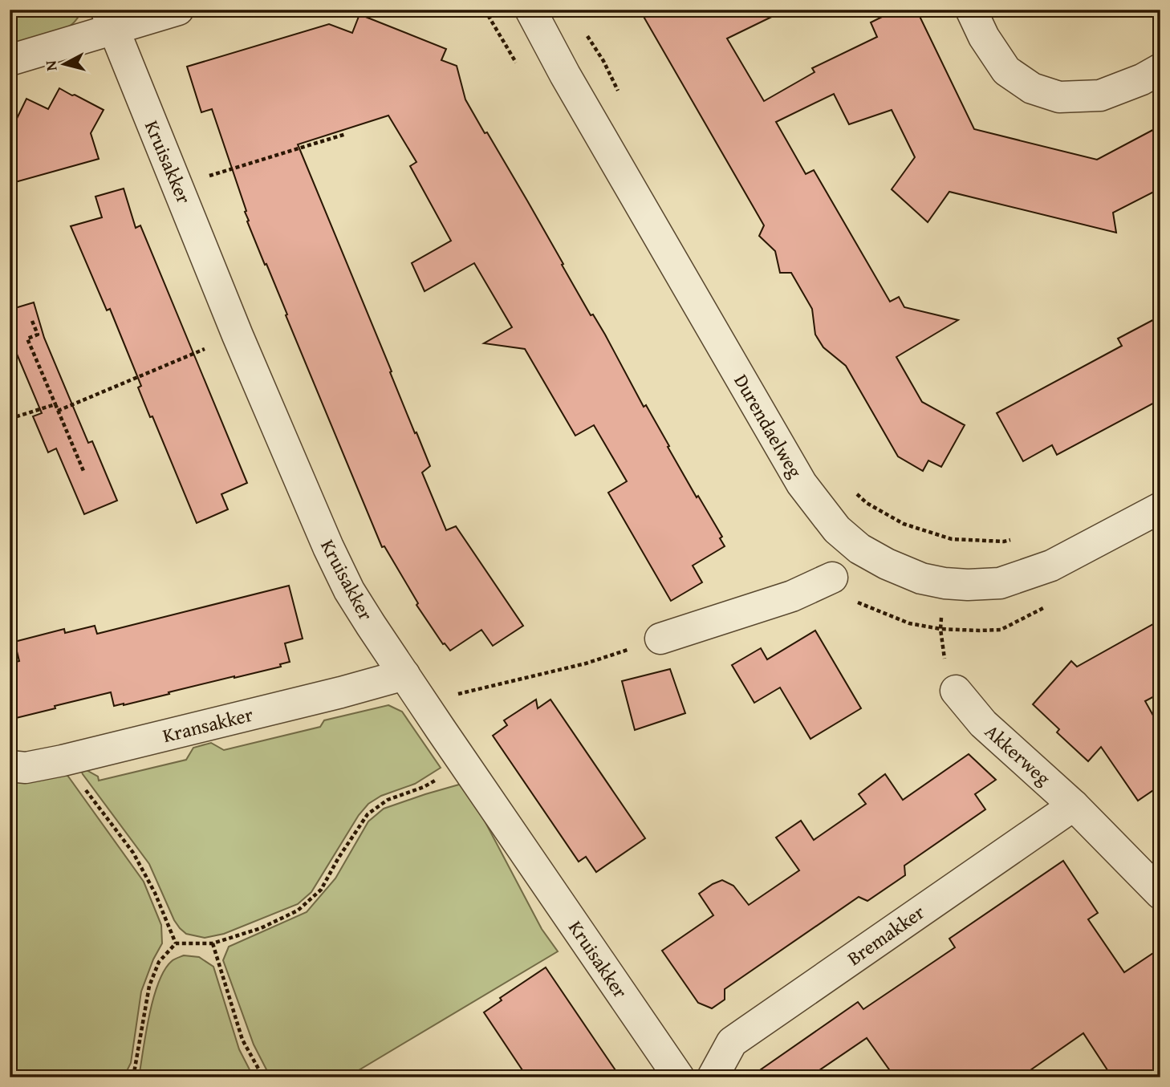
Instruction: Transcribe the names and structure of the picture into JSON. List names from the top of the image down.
{
  "streets": {
    "street": [
      "Kruisakker",
      "Durendaelweg",
      "Kransakker",
      "Akkerweg",
      "Bremakker"
    ]
  },
  "crossings": [
    ["Kruisakker", "Kransakker"],
    ["Akkerweg", "Bremakker"]
  ],
  "north": "left"
}
